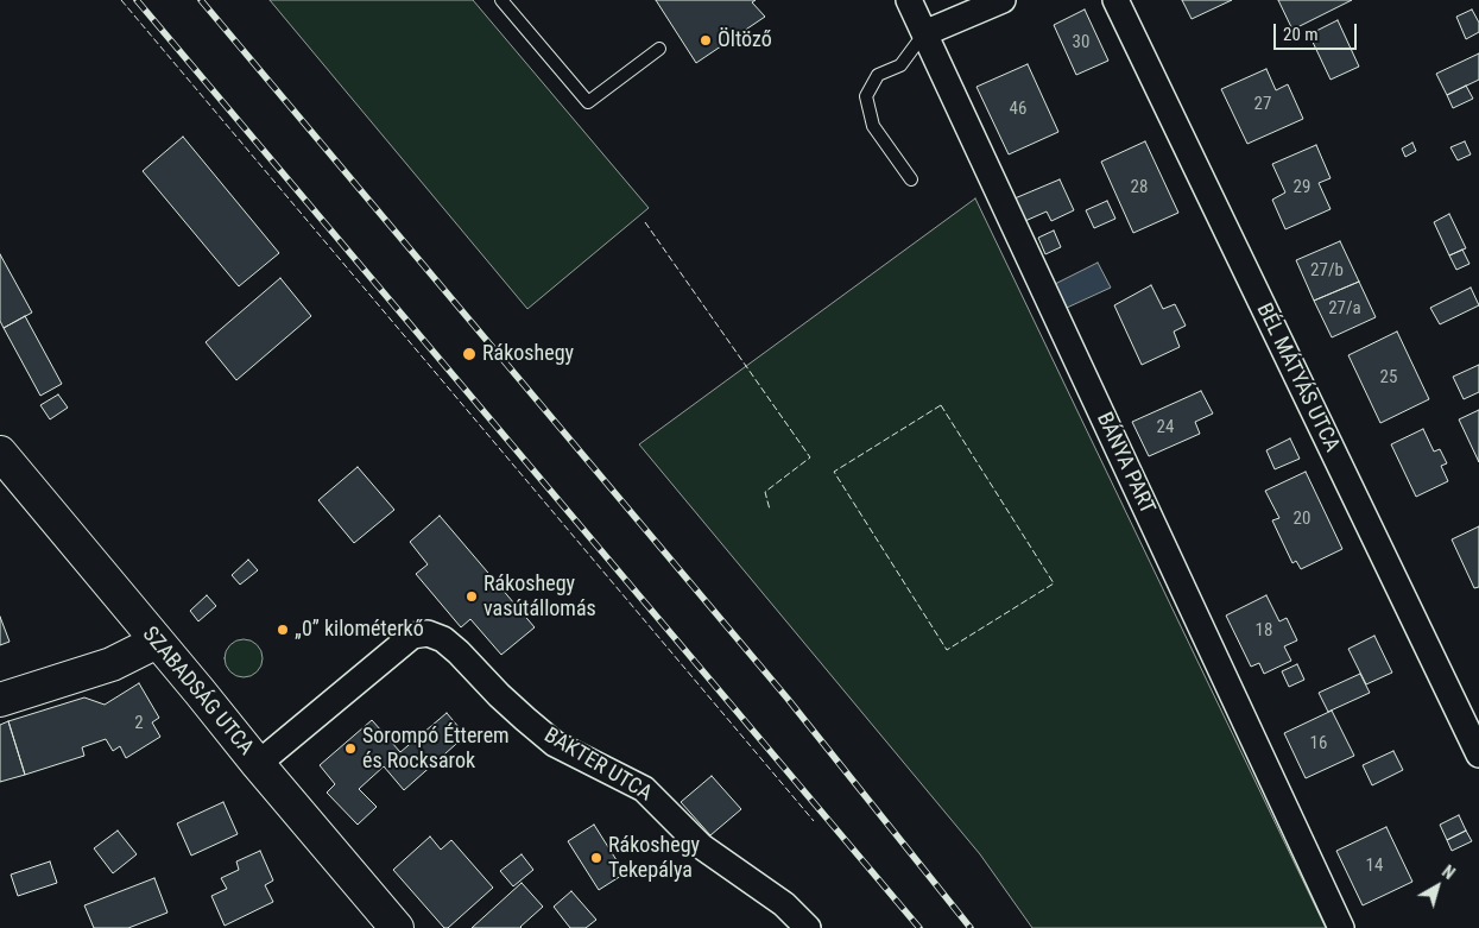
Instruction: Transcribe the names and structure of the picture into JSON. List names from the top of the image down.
{
  "streets": {
    "street": [
      "BÉL MÁTYÁS UTCA",
      "BÁNYA PART",
      "SZABADSÁG UTCA",
      "BAKTER UTCA"
    ]
  },
  "crossings": [
    ["SZABADSÁG UTCA", "BAKTER UTCA"]
  ],
  "places": [
    "Öltöző",
    "Rákoshegy",
    "Rákoshegy vasútállomás",
    "„0” kilométerkő",
    "Sorompó Étterem és Rocksarok",
    "Rákoshegy Tekepálya"
  ],
  "house_numbers": [
    "30",
    "27",
    "46",
    "28",
    "29",
    "27/b",
    "27/a",
    "25",
    "24",
    "20",
    "18",
    "2",
    "16",
    "14"
  ],
  "scale_bar": "20 m",
  "north": "top right"
}
